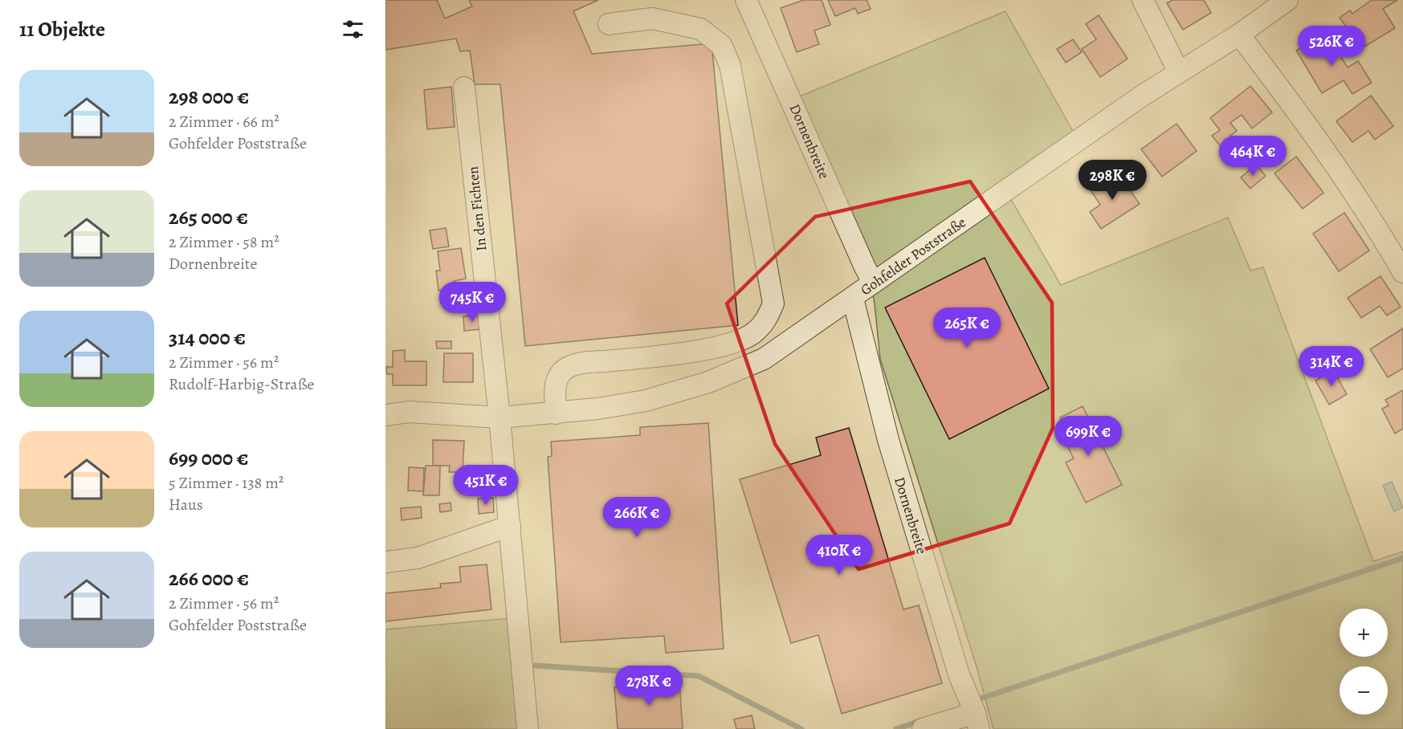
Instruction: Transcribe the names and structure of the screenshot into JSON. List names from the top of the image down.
{
  "streets": {
    "street": ["Dornenbreite", "In den Fichten", "Gohfelder Poststraße"]
  },
  "crossings": [
    ["Dornenbreite", "Gohfelder Poststraße"],
    ["In den Fichten", "Gohfelder Poststraße"]
  ],
  "page": {
    "heading": "11 Objekte",
    "price": [
      "526K €",
      "464K €",
      "298K €",
      "745K €",
      "265K €",
      "314K €",
      "699K €",
      "451K €",
      "266K €",
      "410K €",
      "278K €"
    ],
    "list": [
      {
        "name": "298 000 €",
        "note": "2 Zimmer · 66 m² · Gohfelder Poststraße"
      },
      {
        "name": "265 000 €",
        "note": "2 Zimmer · 58 m² · Dornenbreite"
      },
      {
        "name": "314 000 €",
        "note": "2 Zimmer · 56 m² · Rudolf-Harbig-Straße"
      },
      {
        "name": "699 000 €",
        "note": "5 Zimmer · 138 m² · Haus"
      },
      {
        "name": "266 000 €",
        "note": "2 Zimmer · 56 m² · Gohfelder Poststraße"
      }
    ],
    "map_buttons": ["+", "−"]
  }
}
